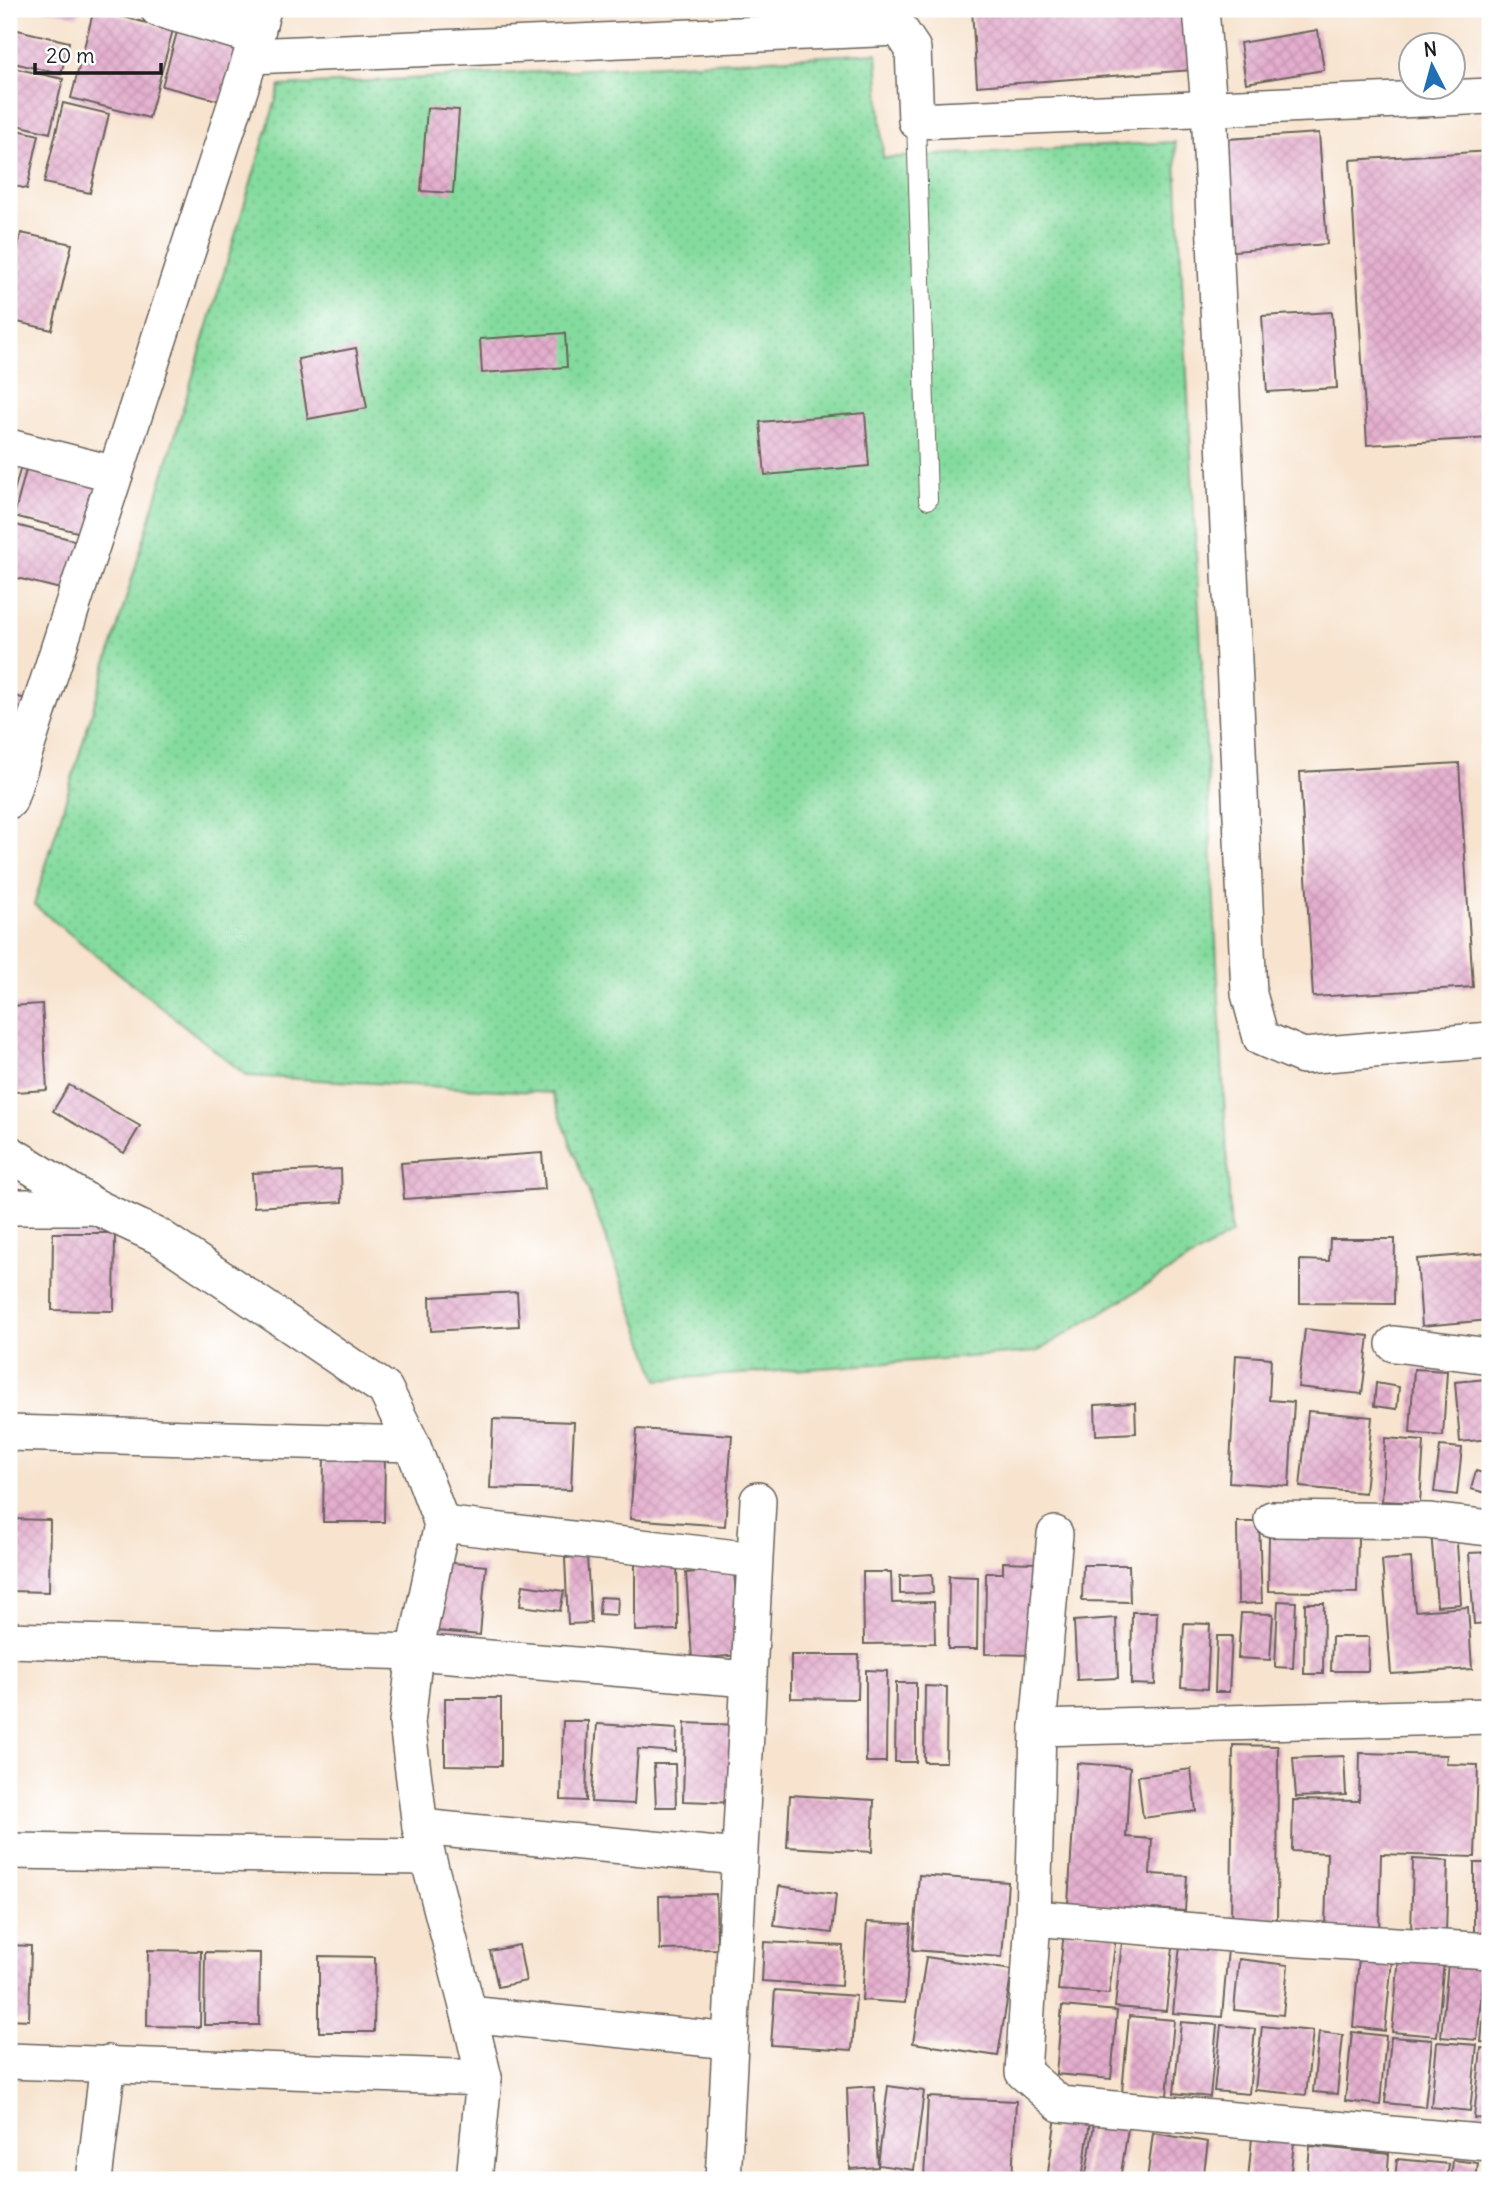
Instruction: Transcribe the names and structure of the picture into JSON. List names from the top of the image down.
{
  "scale_bar": "20 m",
  "north": "top"
}
